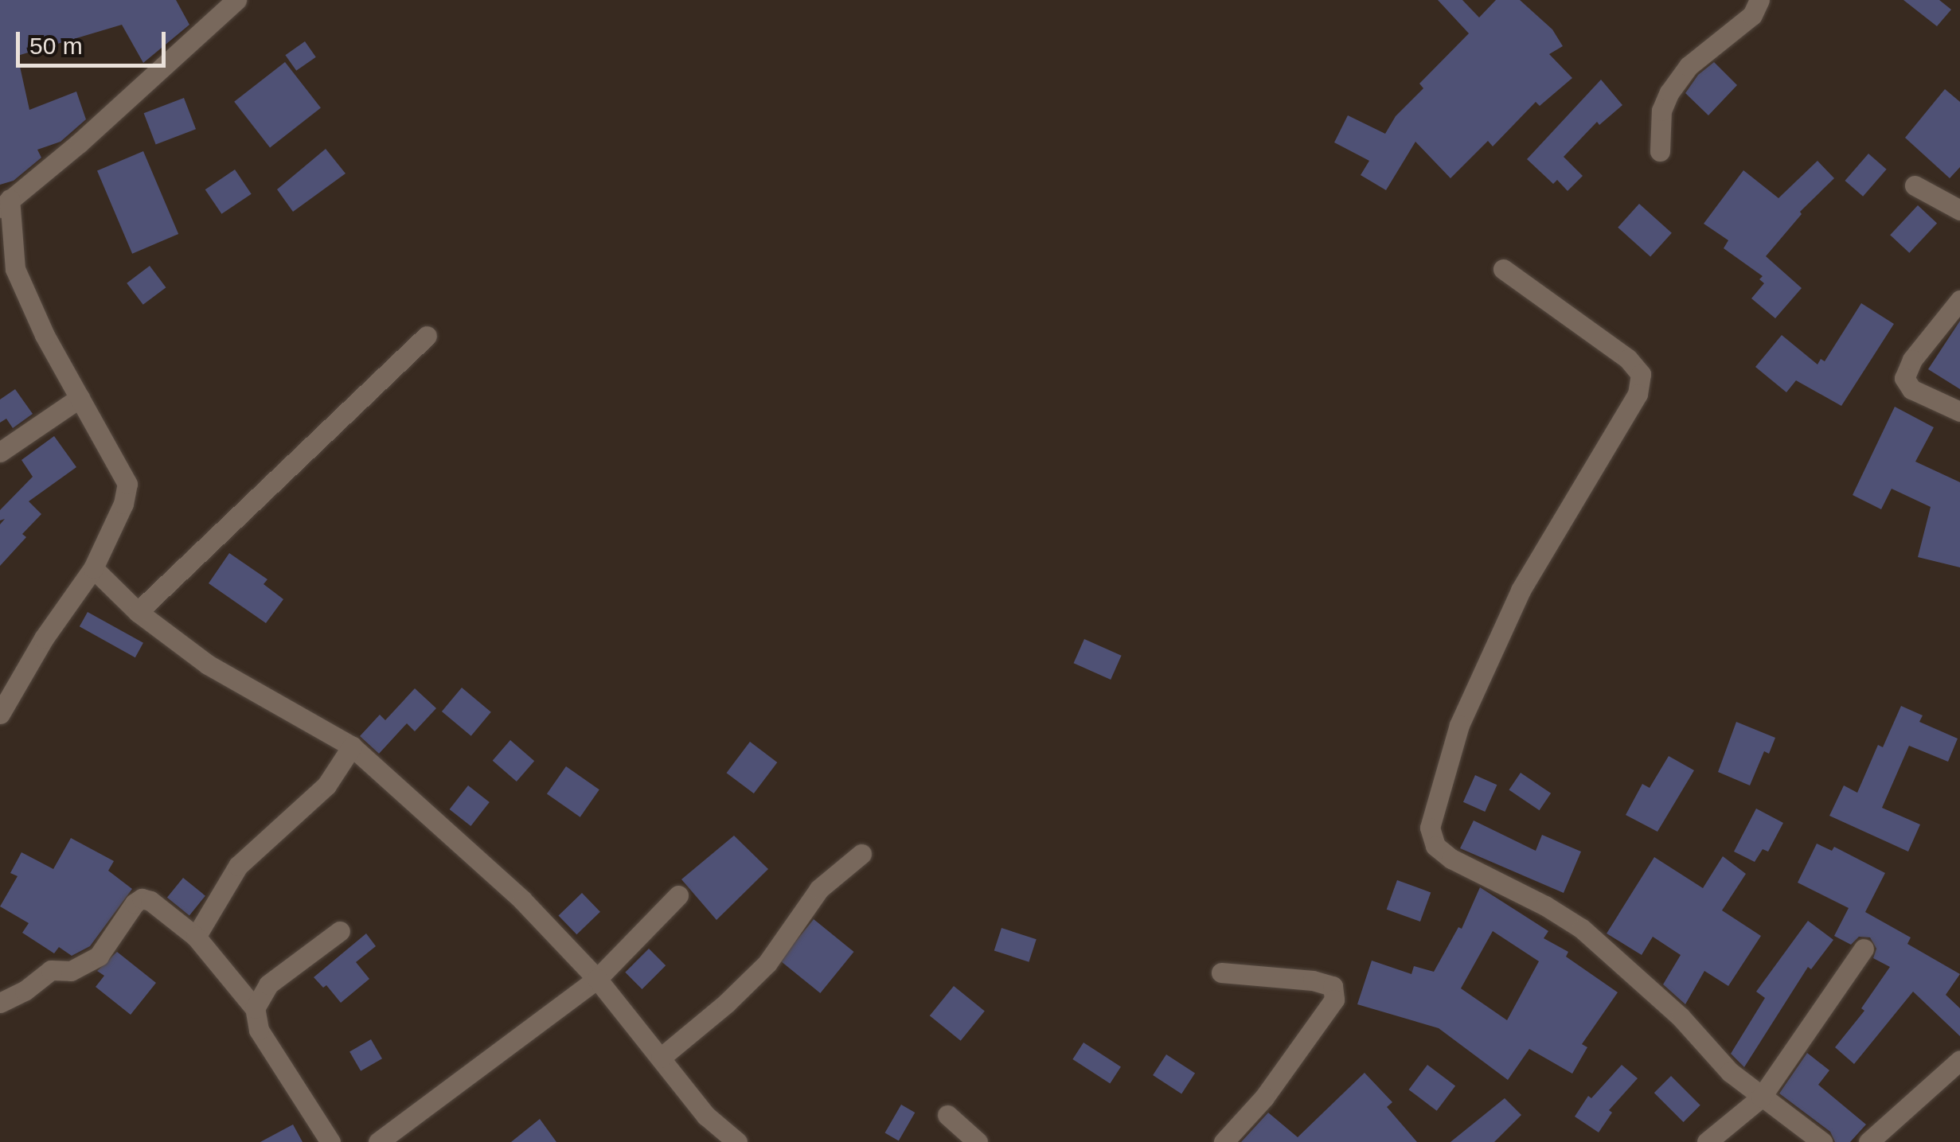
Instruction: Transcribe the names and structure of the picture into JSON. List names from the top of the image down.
{
  "scale_bar": "50 m"
}
